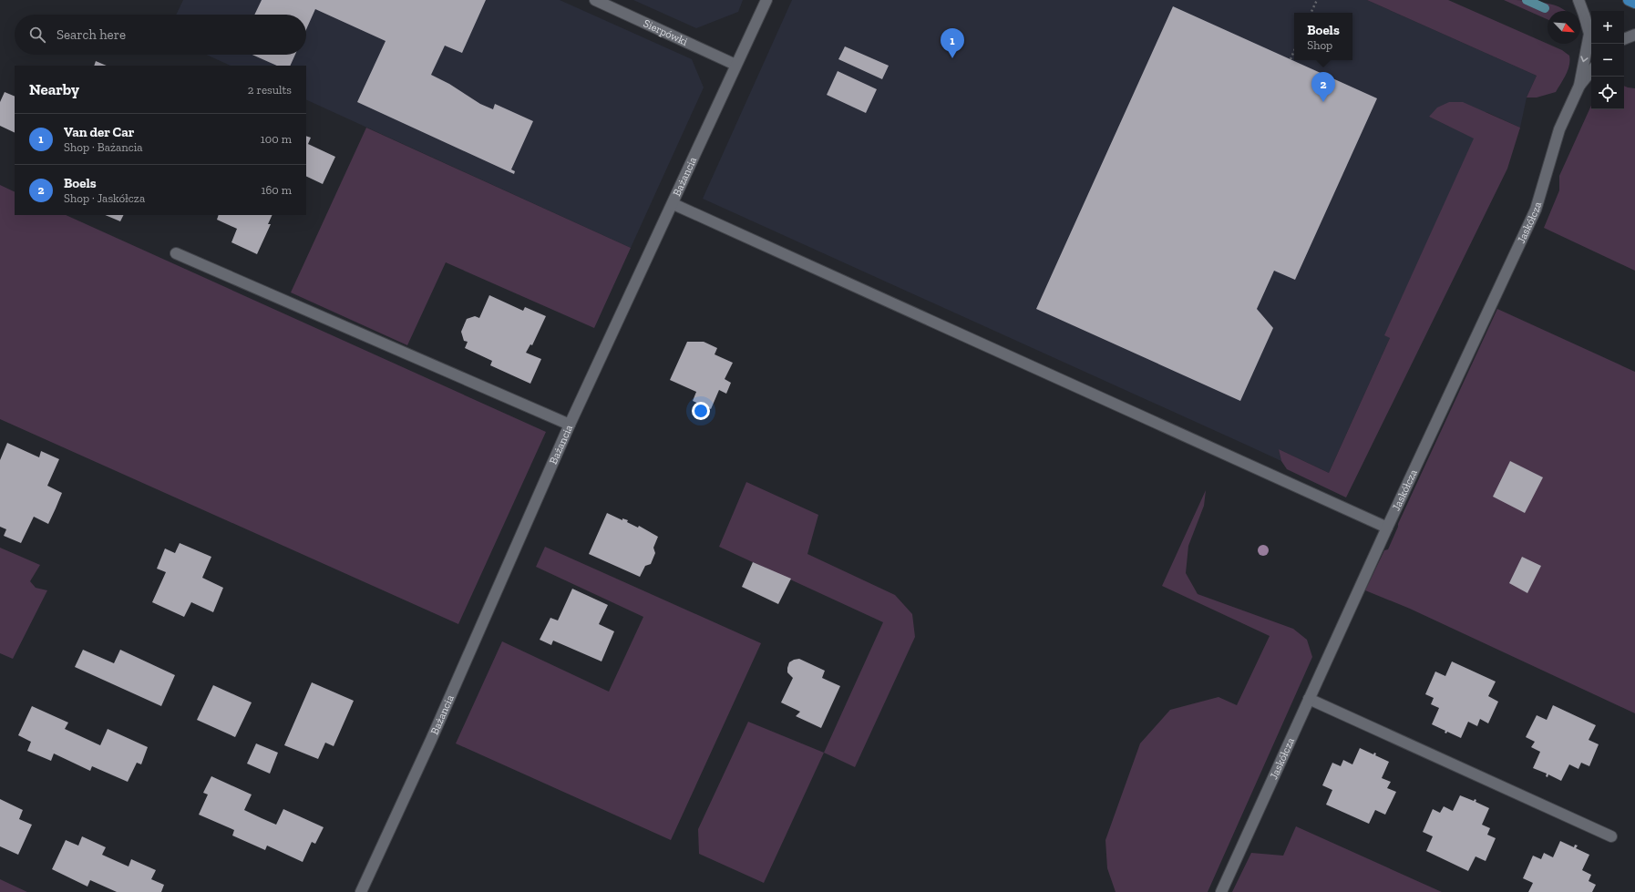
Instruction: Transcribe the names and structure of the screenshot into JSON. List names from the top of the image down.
{
  "streets": {
    "street": ["Sierpówki", "Bażancia", "Jaskółcza"]
  },
  "crossings": [
    ["Sierpówki", "Bażancia"]
  ],
  "north": "bottom right",
  "page": {
    "map_buttons": ["+", "−"],
    "popup": ["Boels", "Shop"],
    "search": "Search here",
    "pins": ["1", "2"],
    "heading": ["Nearby", "2 results"],
    "list": [
      {
        "mark": "1",
        "name": "Van der Car",
        "note": "Shop · Bażancia",
        "value": "100 m"
      },
      {
        "mark": "2",
        "name": "Boels",
        "note": "Shop · Jaskółcza",
        "value": "160 m"
      }
    ]
  }
}
